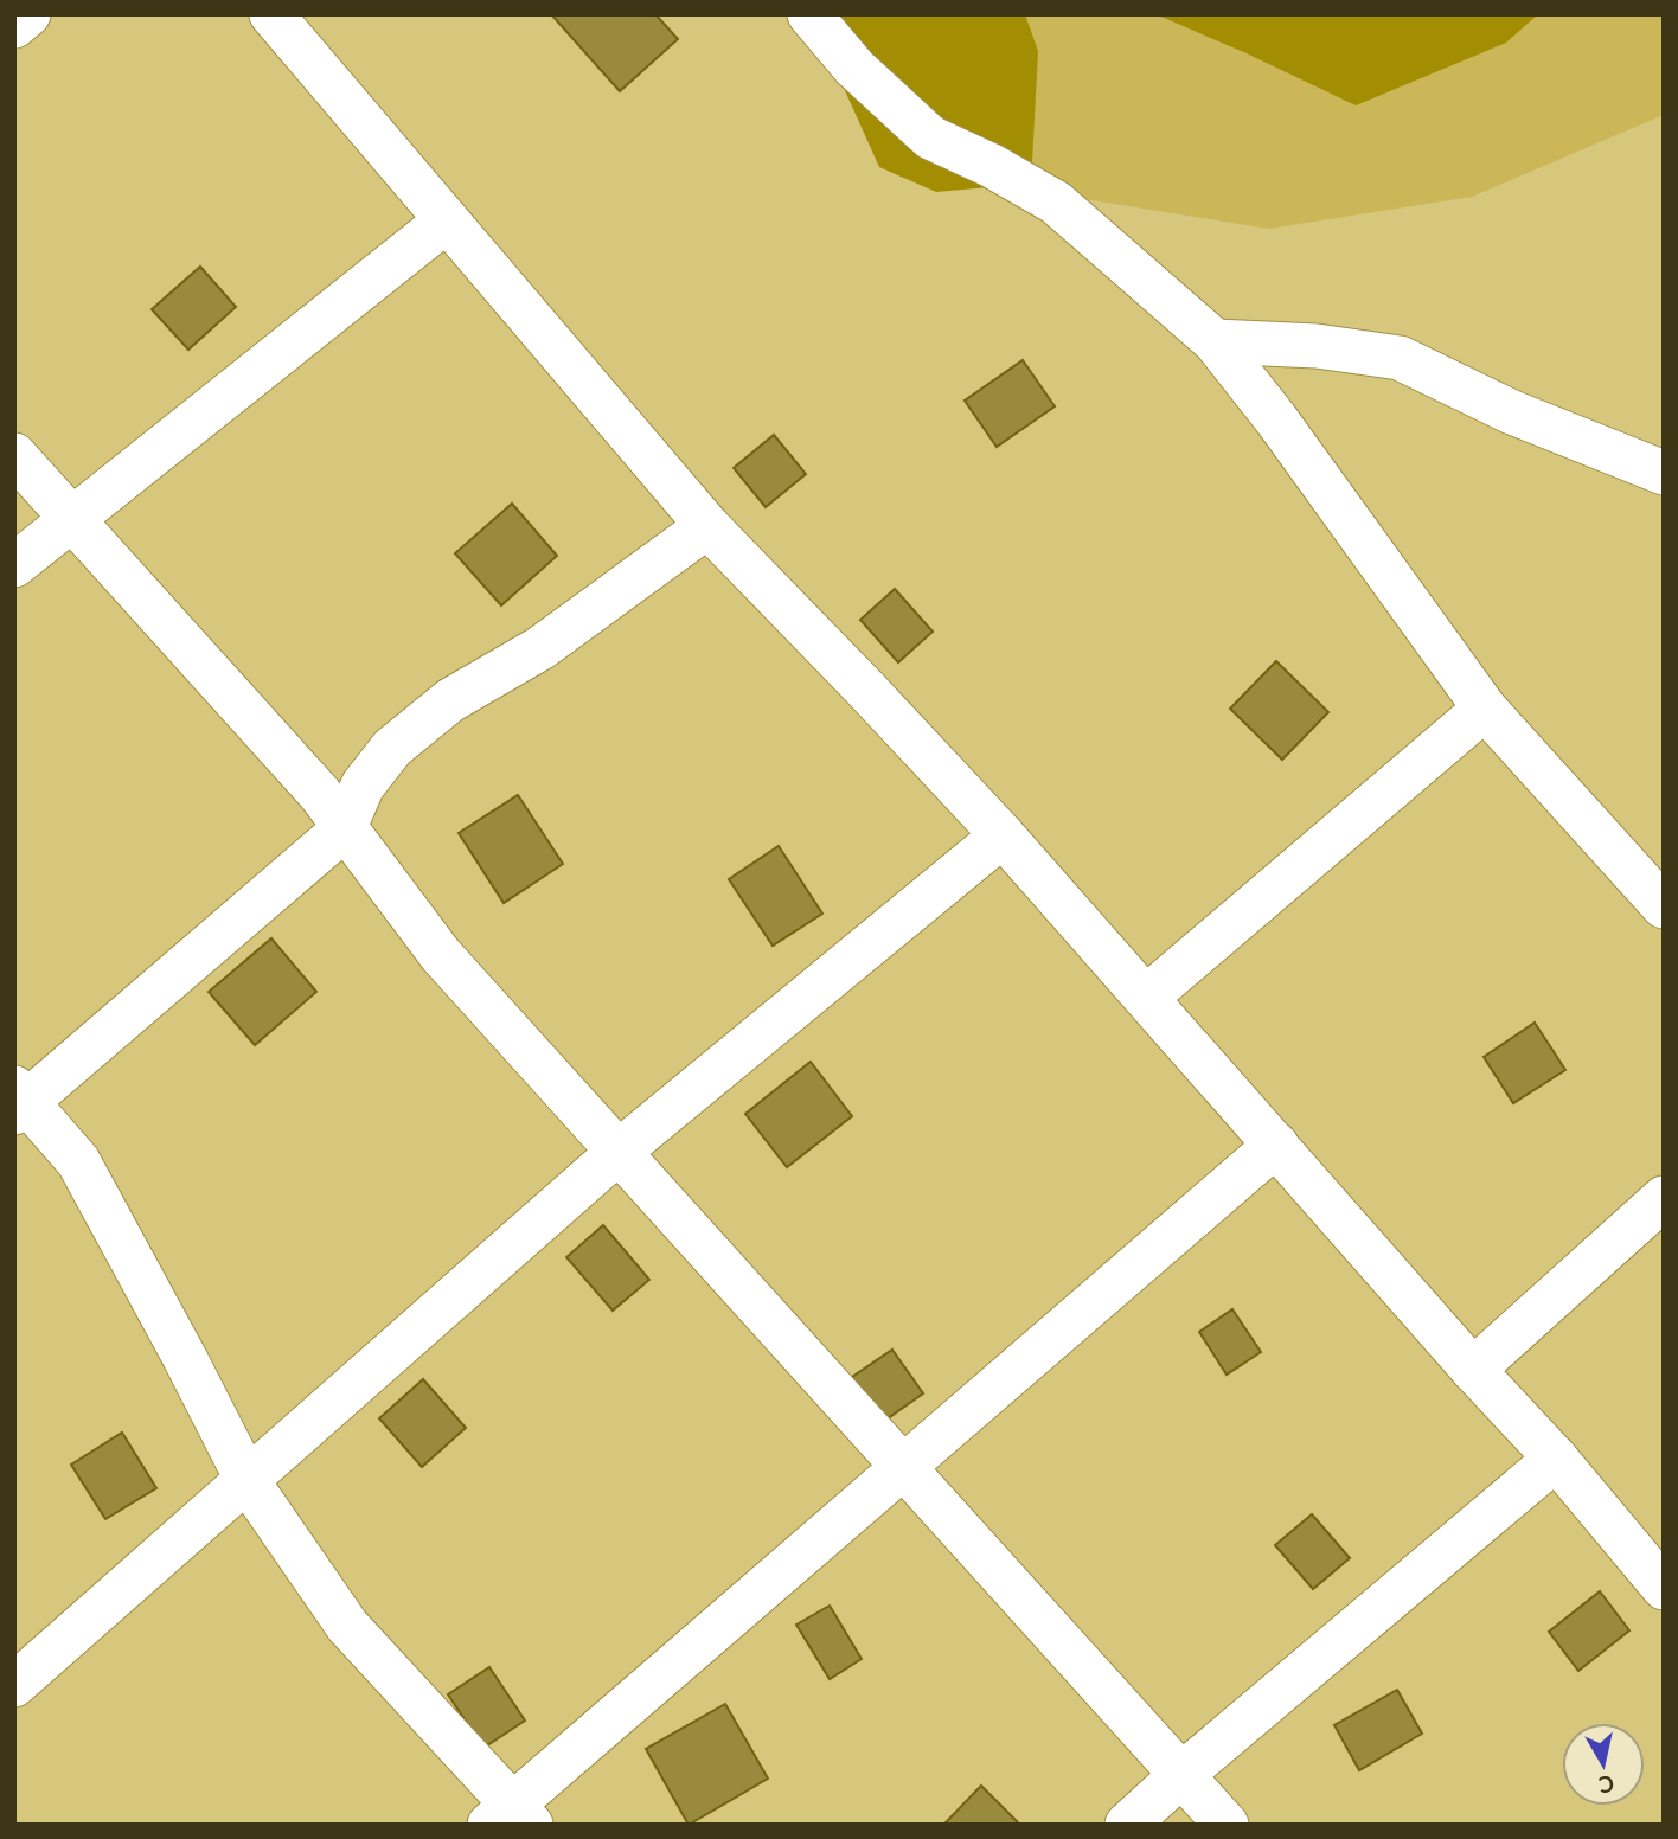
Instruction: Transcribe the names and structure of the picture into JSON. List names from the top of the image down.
{
  "north": "bottom"
}
